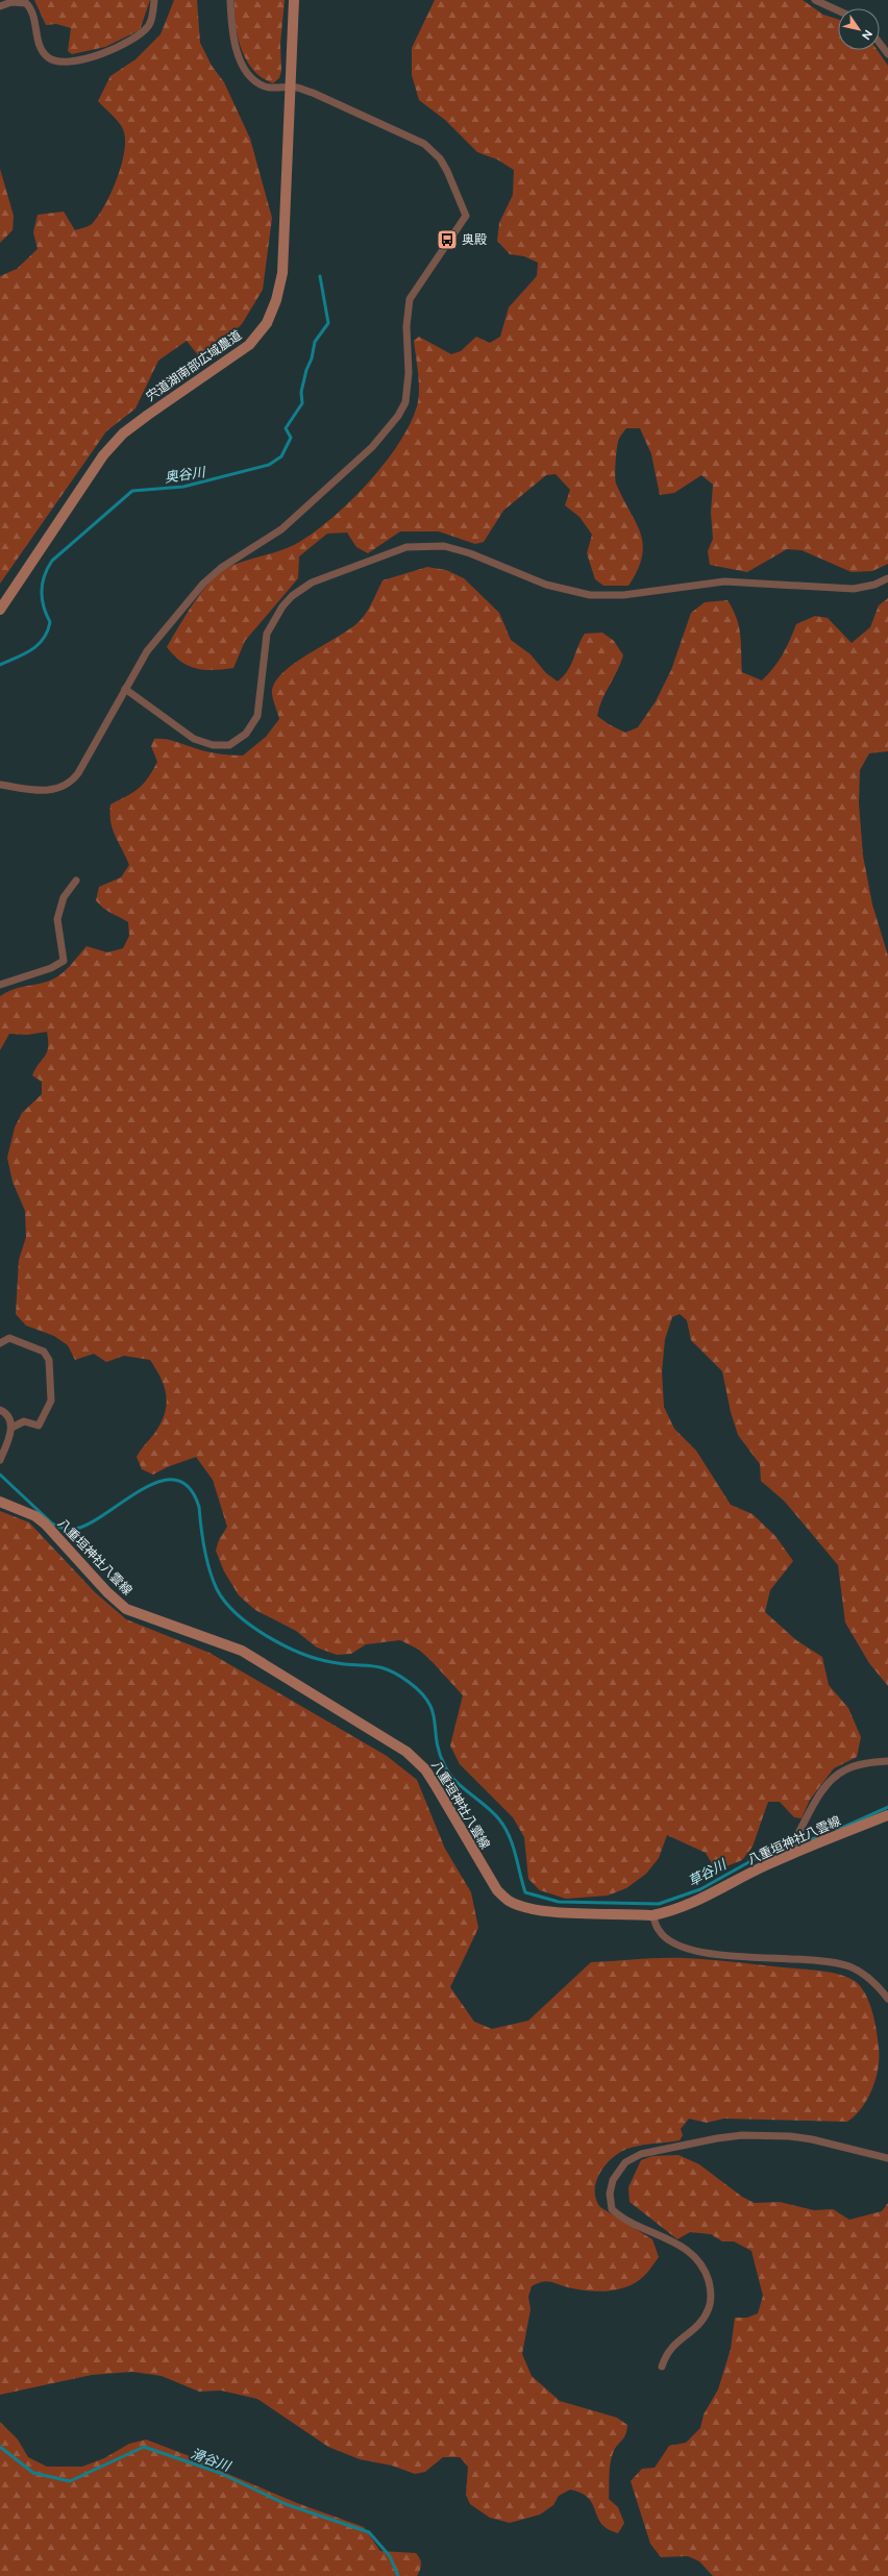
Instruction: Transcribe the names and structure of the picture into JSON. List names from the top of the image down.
{
  "streets": {
    "main road": ["宍道湖南部広域農道", "八重垣神社八雲線"]
  },
  "water": ["奥谷川", "草谷川", "滑谷川"],
  "places": {
    "bus stop": ["奥殿"]
  },
  "north": "bottom right"
}
